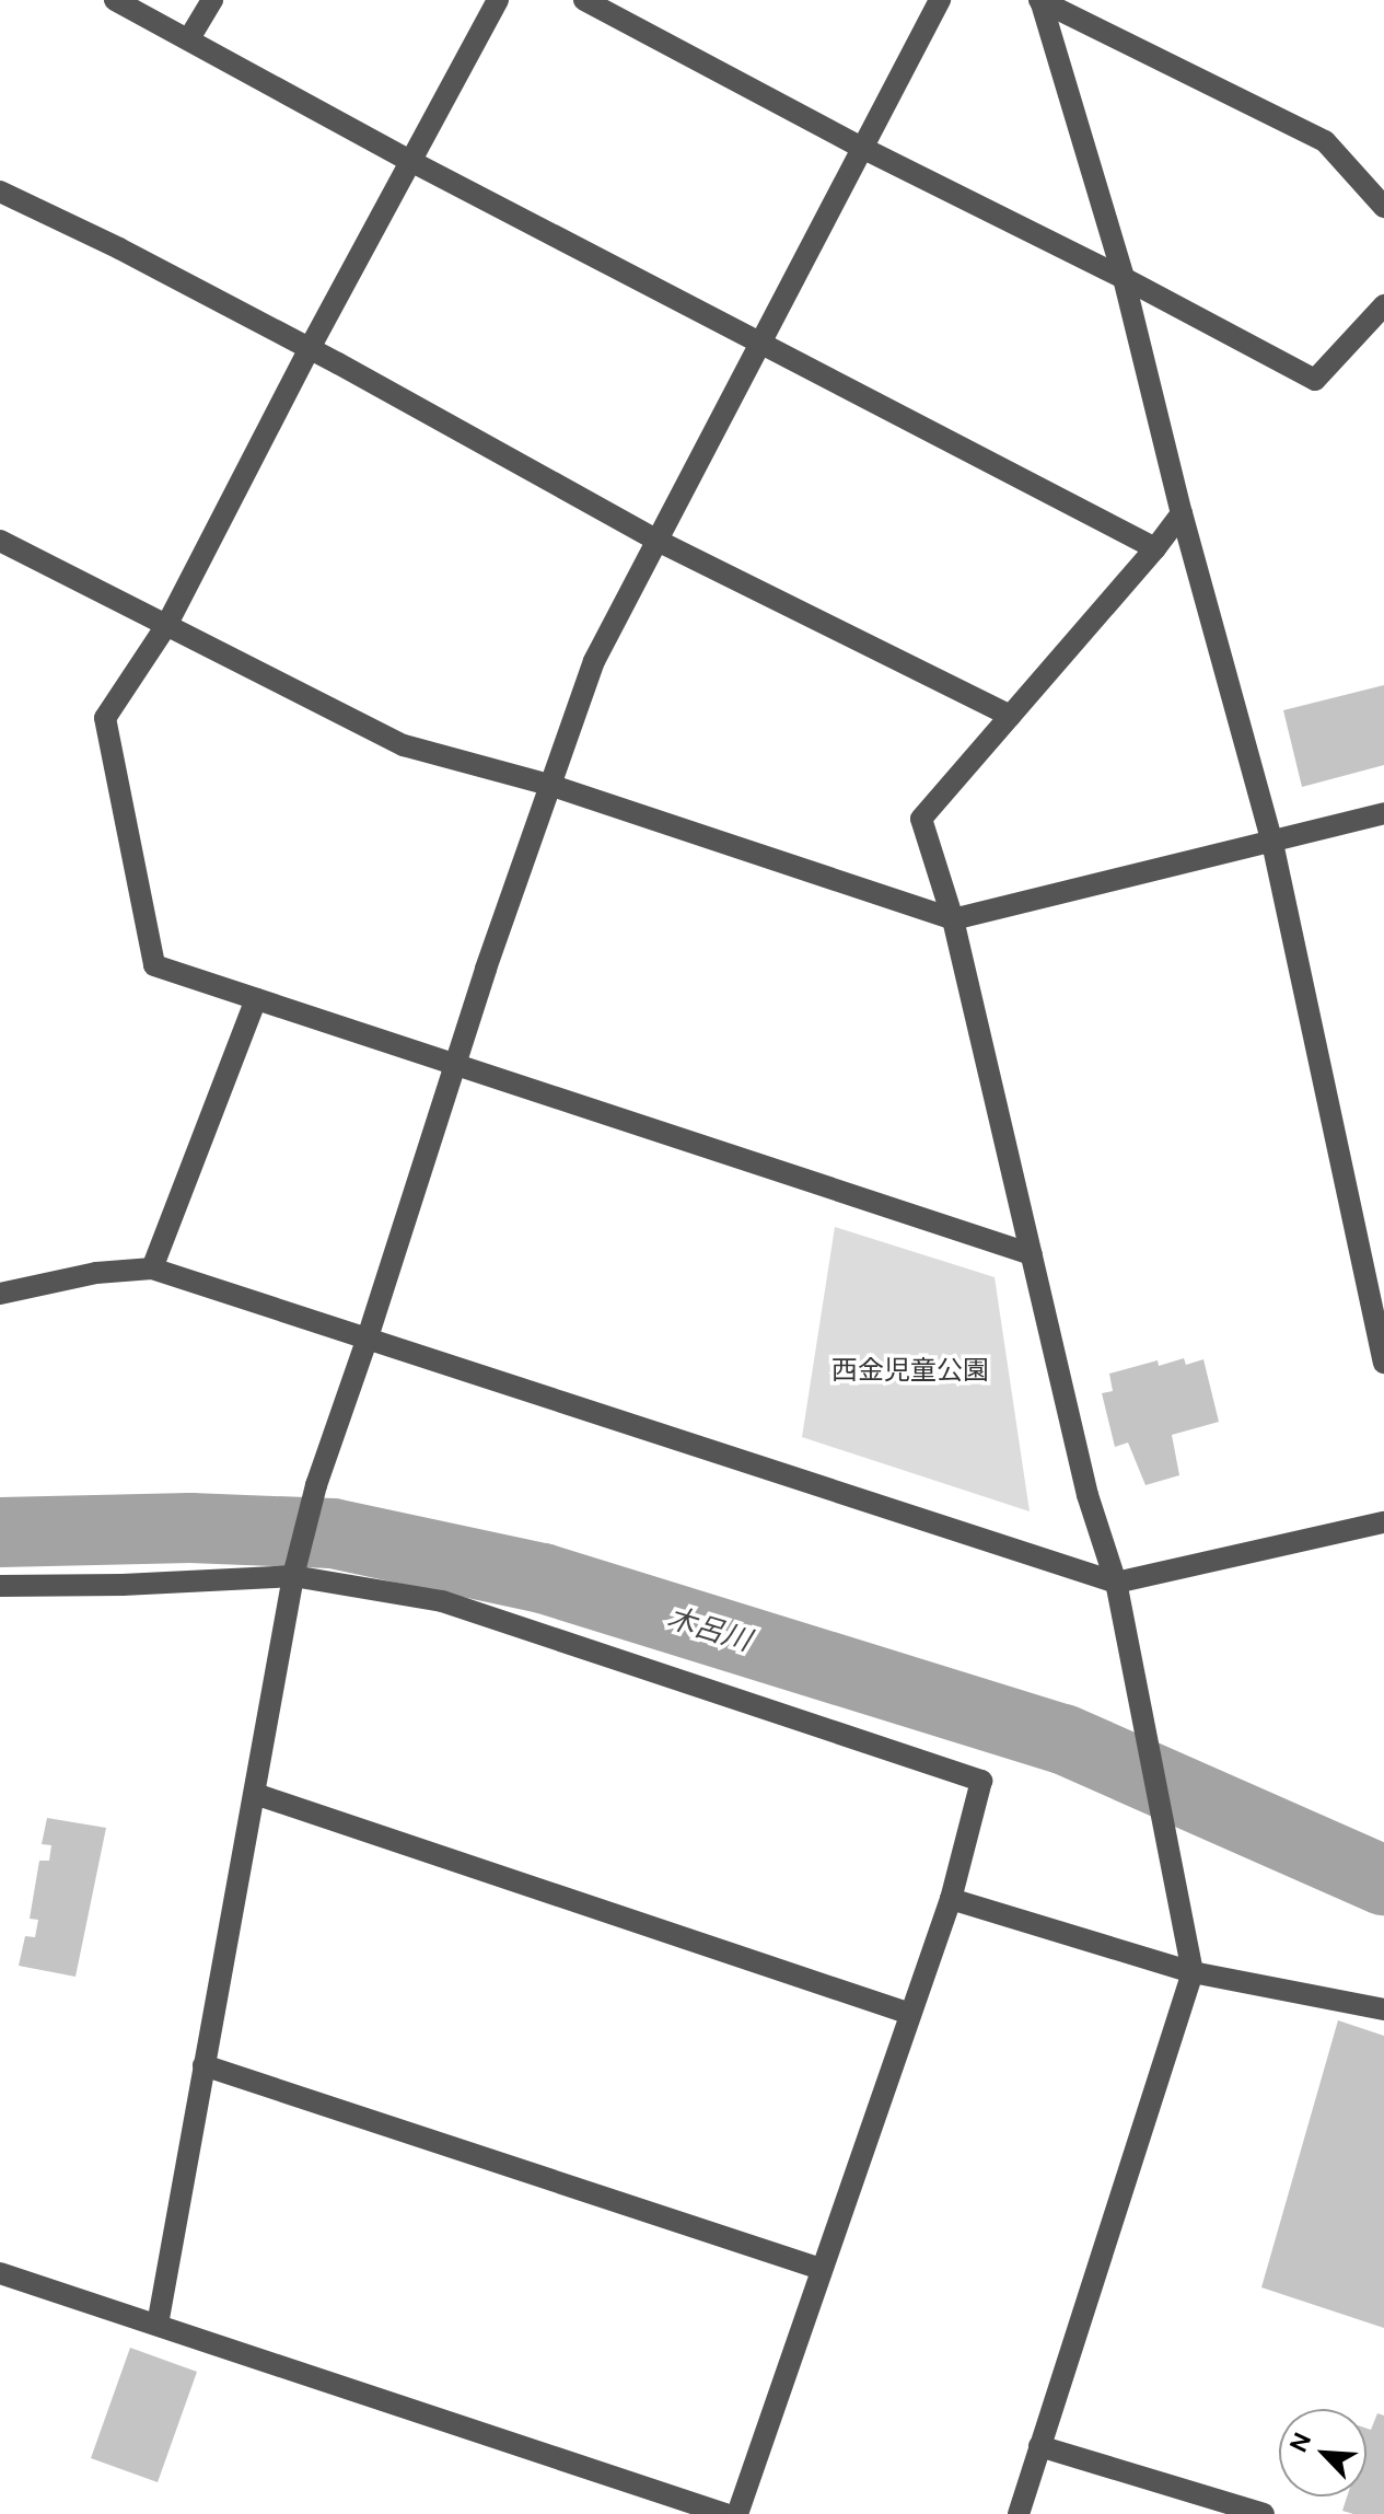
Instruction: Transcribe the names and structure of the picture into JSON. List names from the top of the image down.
{
  "water": ["木呂川"],
  "parks": ["西金児童公園"],
  "north": "top left"
}
